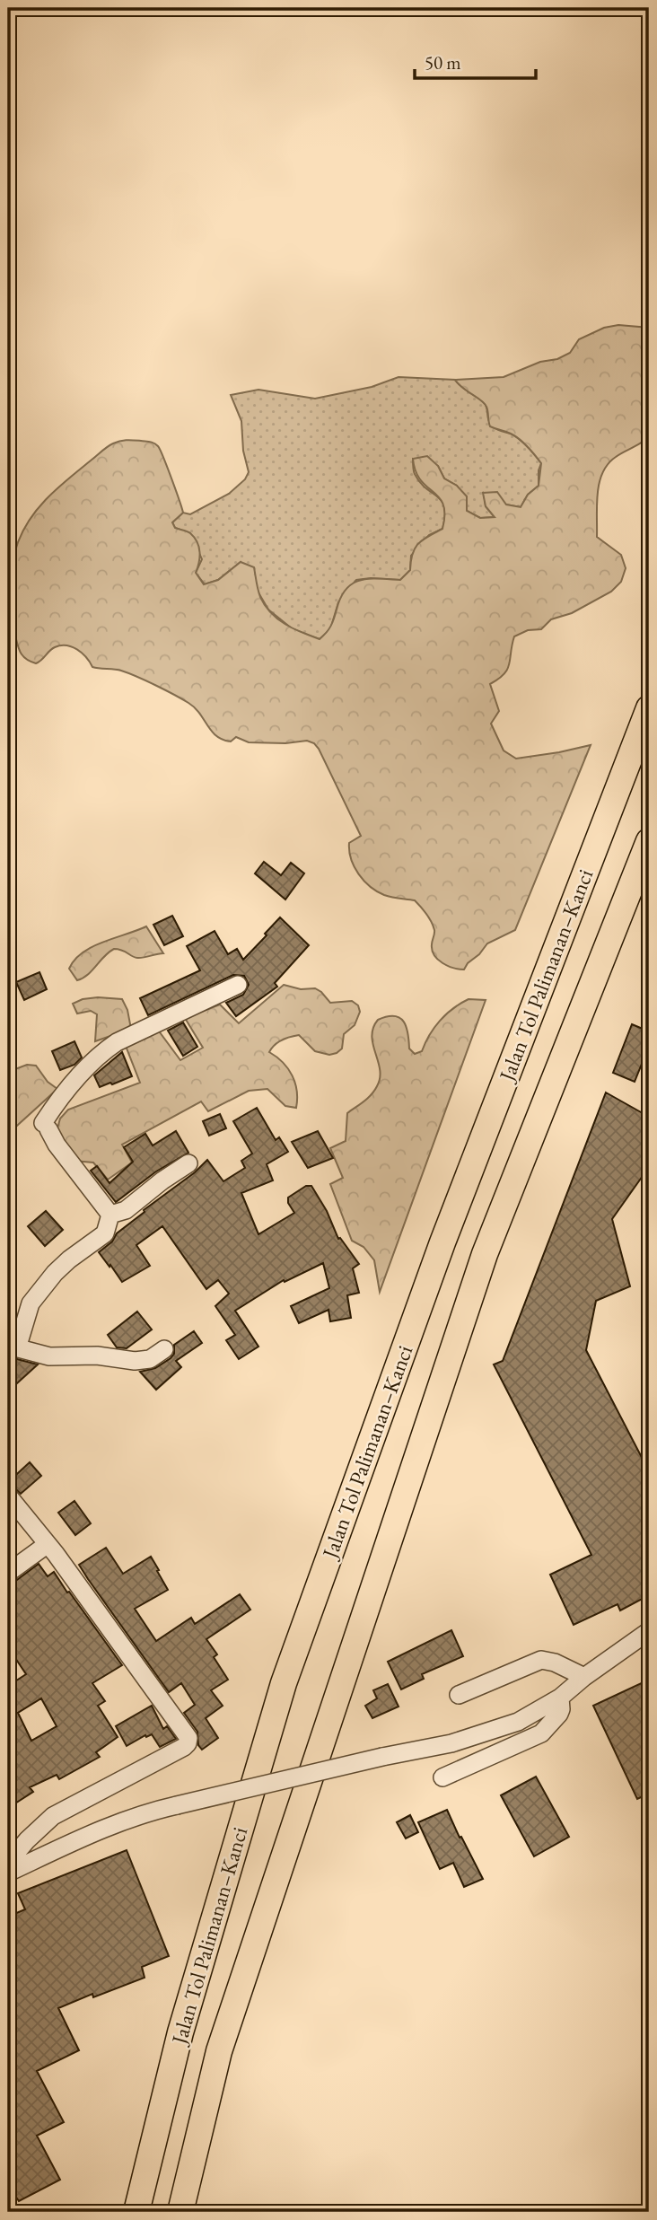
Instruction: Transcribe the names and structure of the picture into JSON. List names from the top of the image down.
{
  "streets": {
    "highway": ["Jalan Tol Palimanan–Kanci"]
  },
  "scale_bar": "50 m"
}
